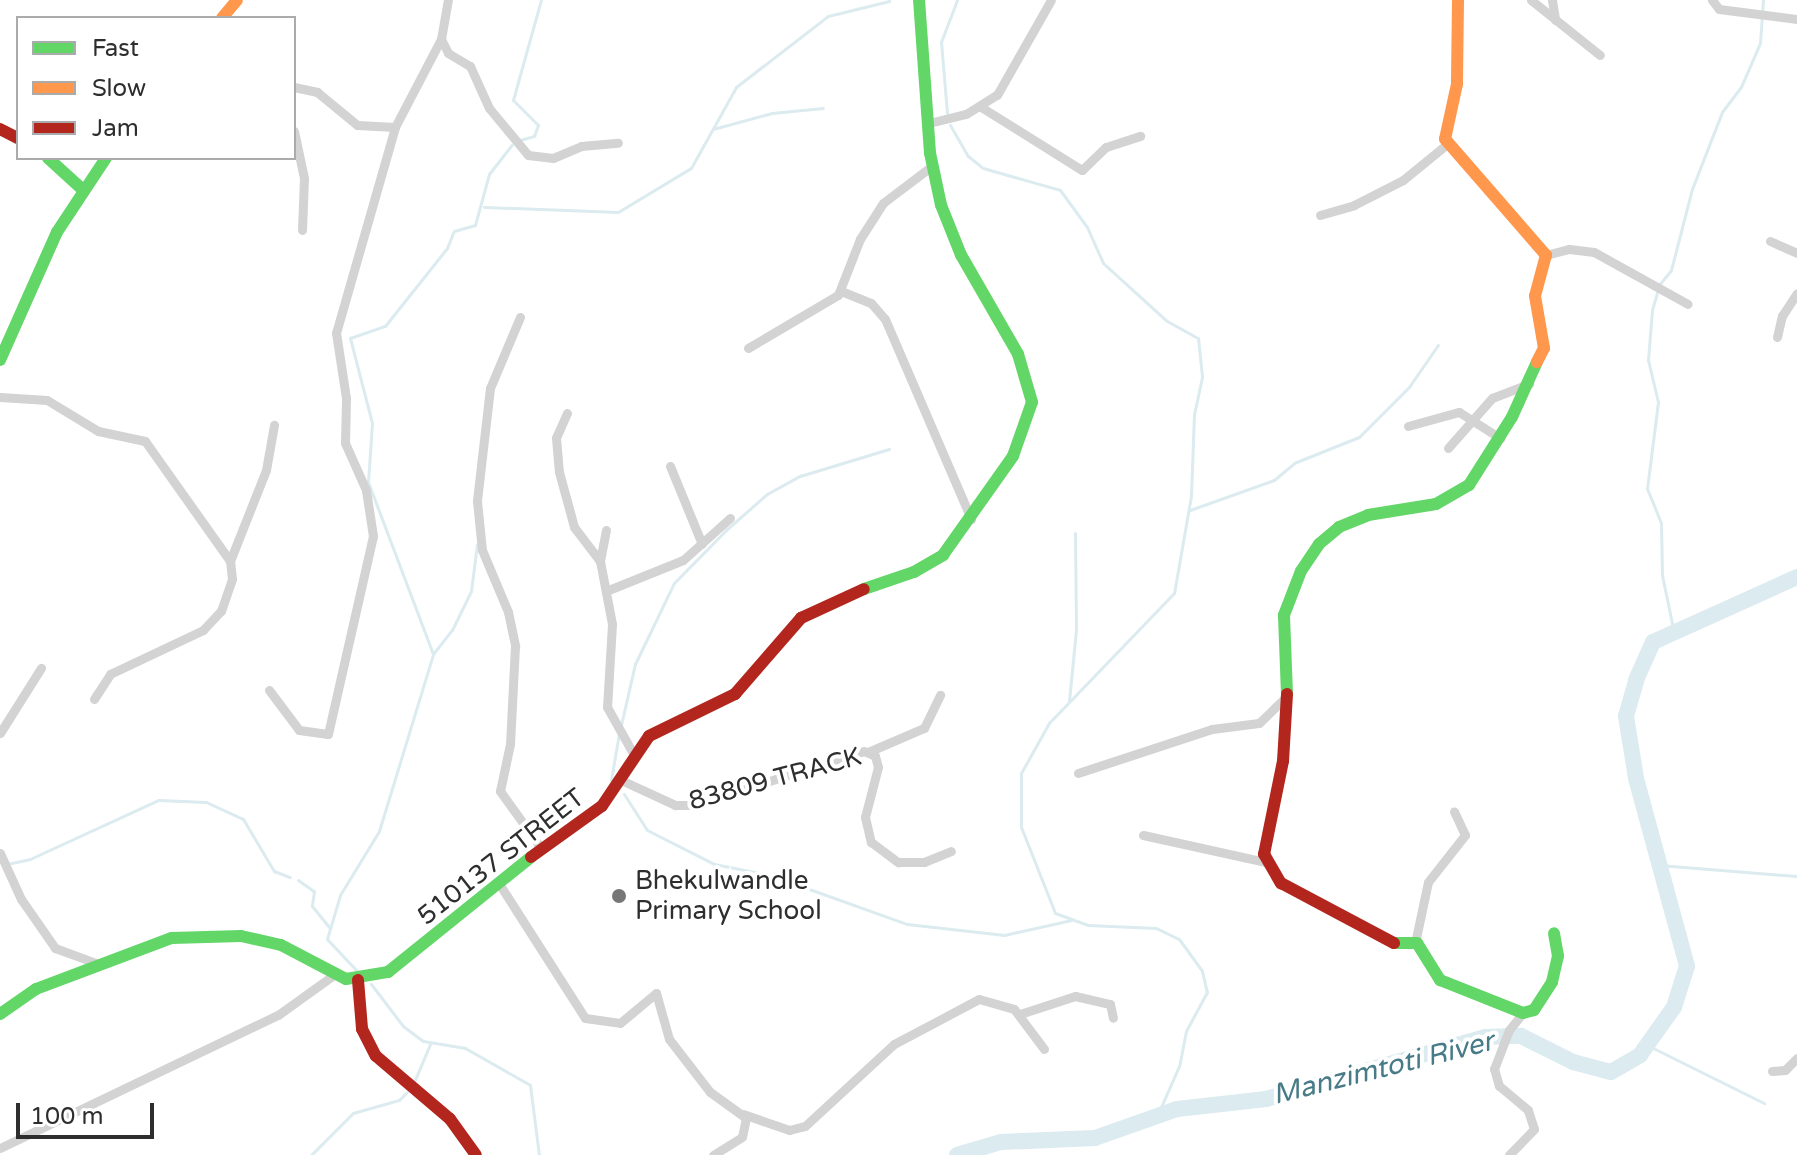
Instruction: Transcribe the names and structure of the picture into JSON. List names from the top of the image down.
{
  "streets": {
    "street": ["83809 TRACK", "510137 STREET"]
  },
  "crossings": [
    ["83809 TRACK", "510137 STREET"]
  ],
  "water": ["Manzimtoti River"],
  "places": ["Bhekulwandle Primary School"],
  "legend": ["Fast", "Slow", "Jam"],
  "scale_bar": "100 m"
}
